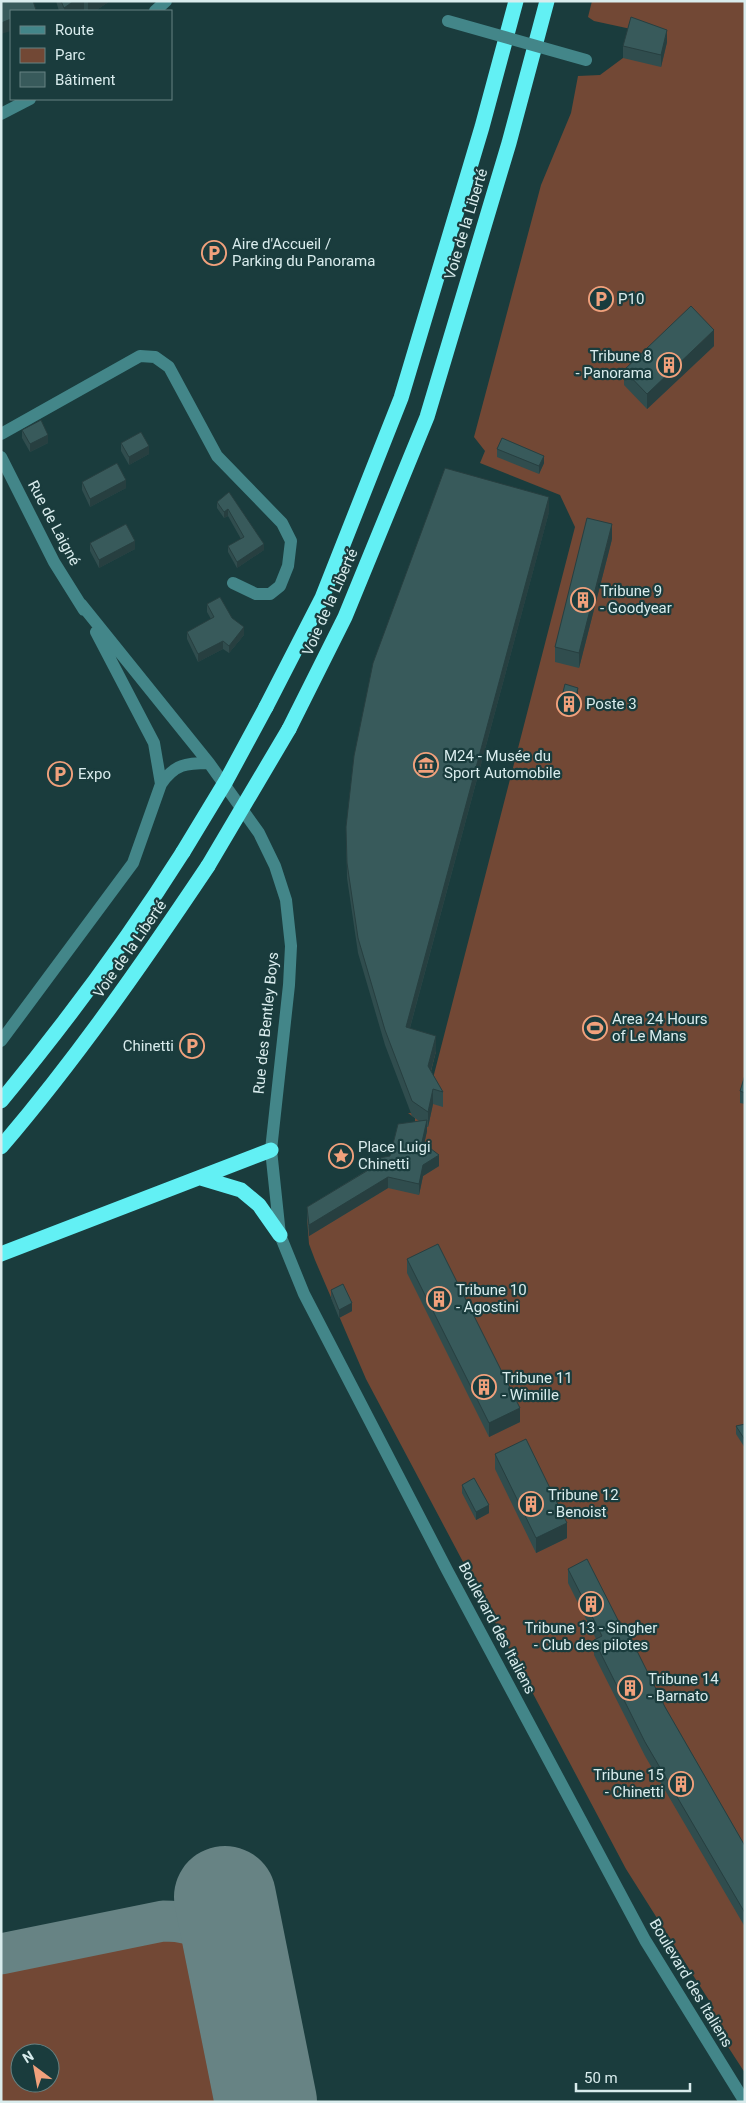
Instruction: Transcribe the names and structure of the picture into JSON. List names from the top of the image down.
{
  "streets": {
    "highway": ["Voie de la Liberté"],
    "street": ["Rue de Laigné", "Rue des Bentley Boys", "Boulevard des Italiens"]
  },
  "crossings": [
    ["Rue de Laigné", "Rue des Bentley Boys"],
    ["Rue des Bentley Boys", "Boulevard des Italiens"]
  ],
  "places": {
    "parking": [
      "Aire d'Accueil / Parking du Panorama",
      "P10",
      "Expo",
      "Chinetti"
    ],
    "building": [
      "Tribune 8 - Panorama",
      "Tribune 9 - Goodyear",
      "Poste 3",
      "Tribune 10 - Agostini",
      "Tribune 11 - Wimille",
      "Tribune 12 - Benoist",
      "Tribune 13 - Singher - Club des pilotes",
      "Tribune 14 - Barnato",
      "Tribune 15 - Chinetti"
    ],
    "museum": ["M24 - Musée du Sport Automobile"],
    "sports": ["Area 24 Hours of Le Mans"],
    "place": ["Place Luigi Chinetti"]
  },
  "legend": ["Route", "Parc", "Bâtiment"],
  "scale_bar": "50 m",
  "north": "top left"
}
